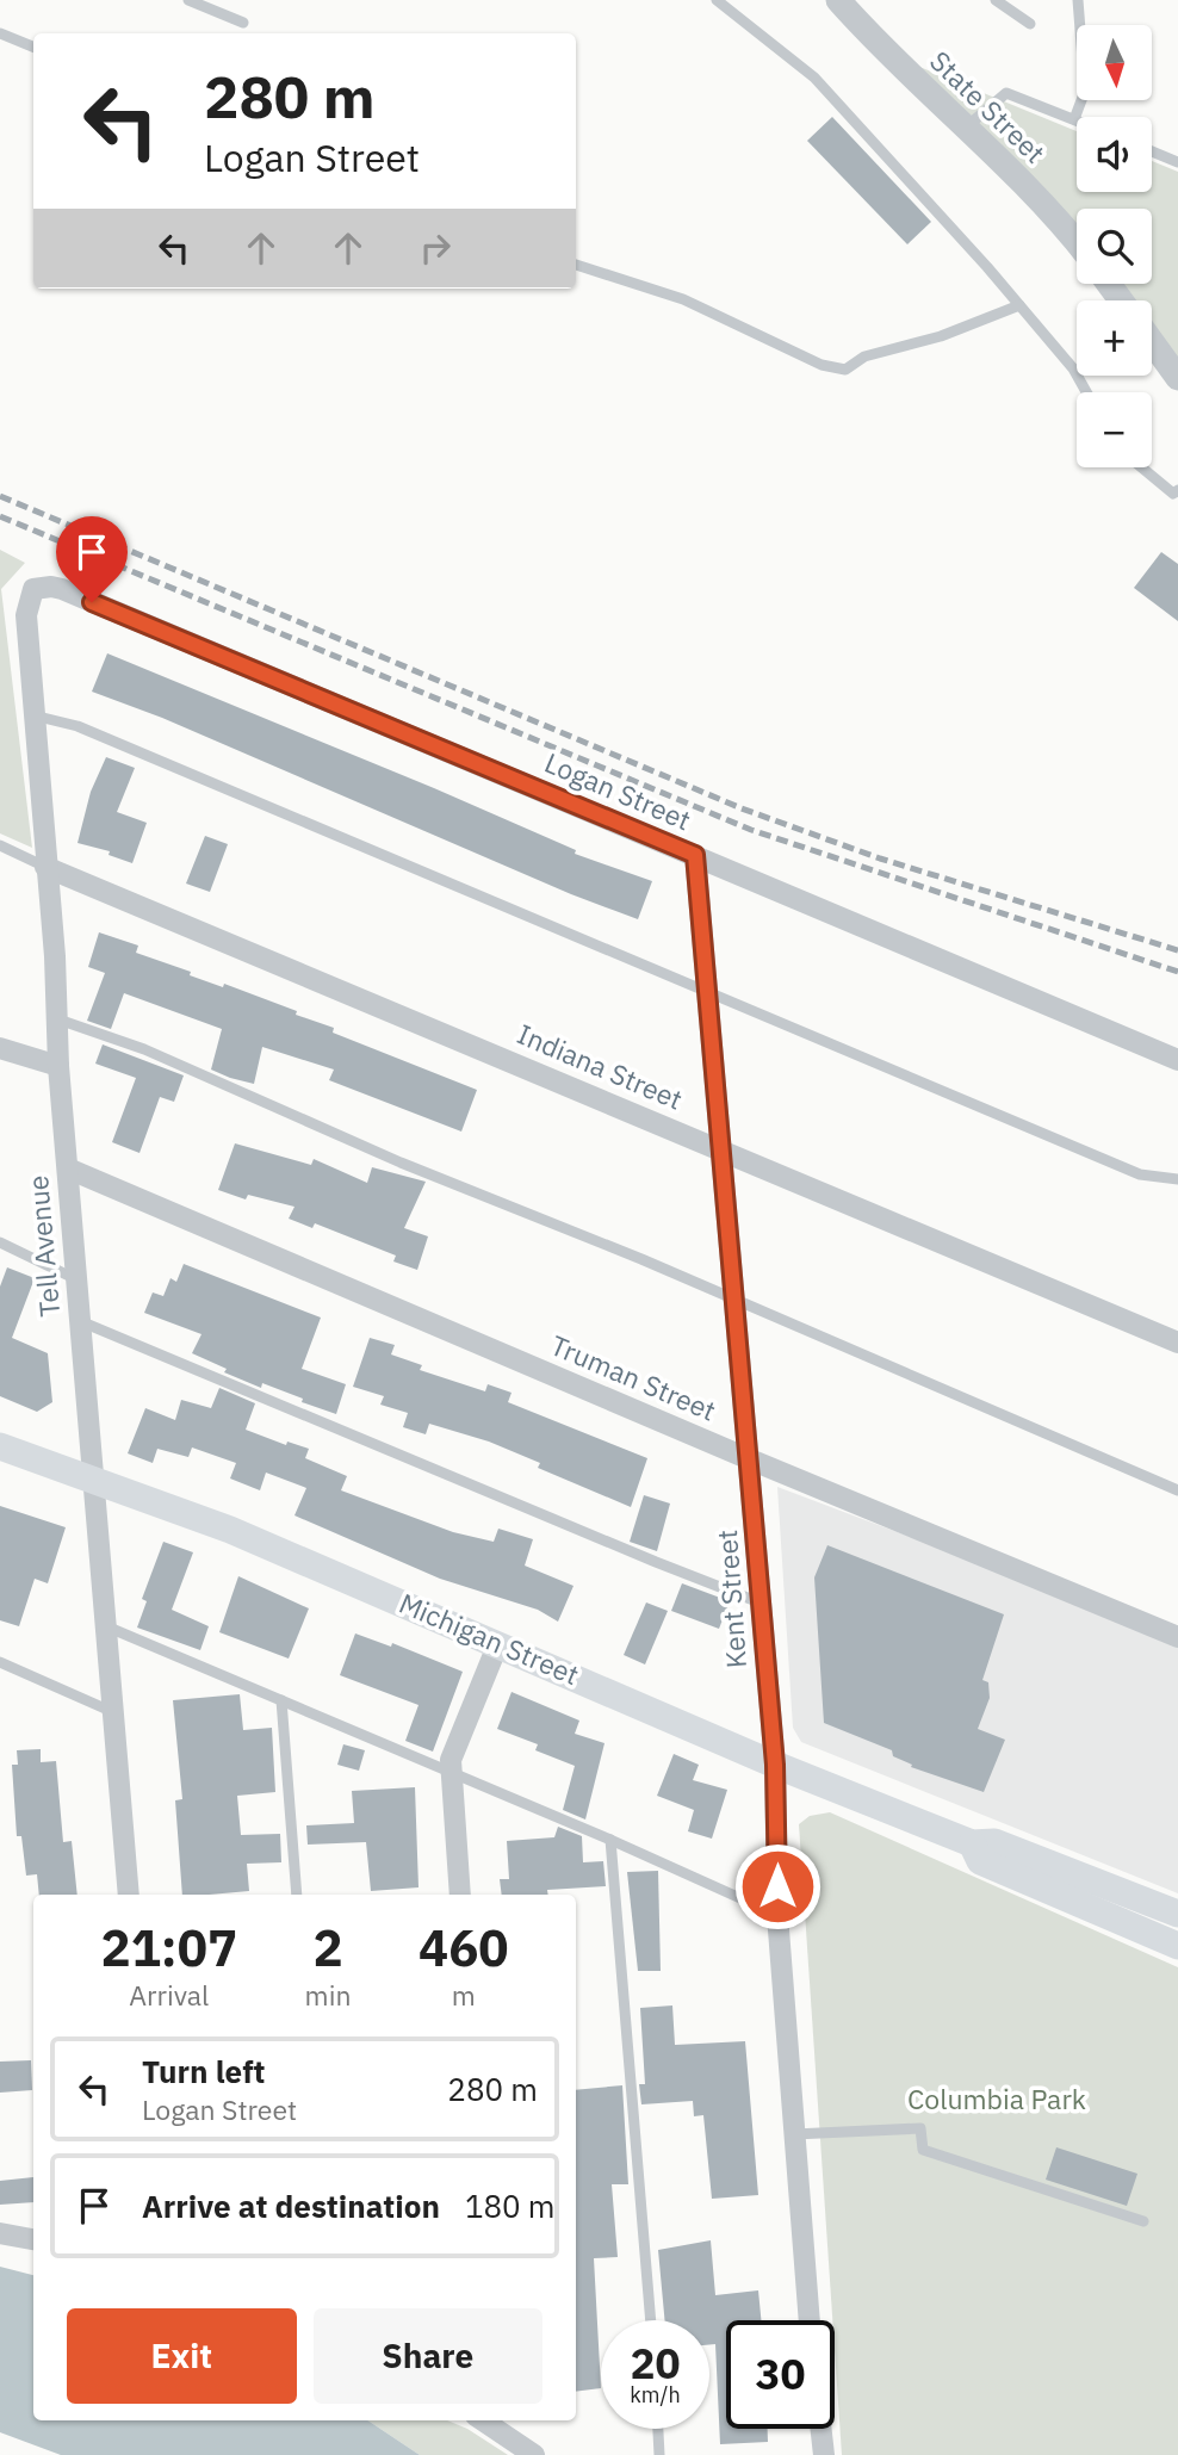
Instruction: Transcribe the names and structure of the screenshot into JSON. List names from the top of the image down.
{
  "streets": {
    "main road": ["Michigan Street"],
    "street": [
      "State Street",
      "Logan Street",
      "Indiana Street",
      "Tell Avenue",
      "Truman Street",
      "Kent Street"
    ]
  },
  "crossings": [
    ["Logan Street", "Tell Avenue"],
    ["Logan Street", "Kent Street"],
    ["Indiana Street", "Tell Avenue"],
    ["Indiana Street", "Kent Street"],
    ["Tell Avenue", "Truman Street"],
    ["Tell Avenue", "Michigan Street"],
    ["Truman Street", "Kent Street"],
    ["Kent Street", "Michigan Street"]
  ],
  "parks": ["Columbia Park"],
  "north": "bottom",
  "page": {
    "map_buttons": ["+", "−"],
    "turn": ["280 m", "Logan Street"],
    "eta": [
      "21:07",
      "Arrival",
      "2",
      "min",
      "460",
      "m"
    ],
    "list": [
      {
        "name": "Turn left",
        "note": "Logan Street",
        "value": "280 m"
      },
      {
        "name": "Arrive at destination",
        "value": "180 m"
      }
    ],
    "buttons": ["Exit", "Share"],
    "speed": "20 km/h",
    "limit": "30"
  }
}
